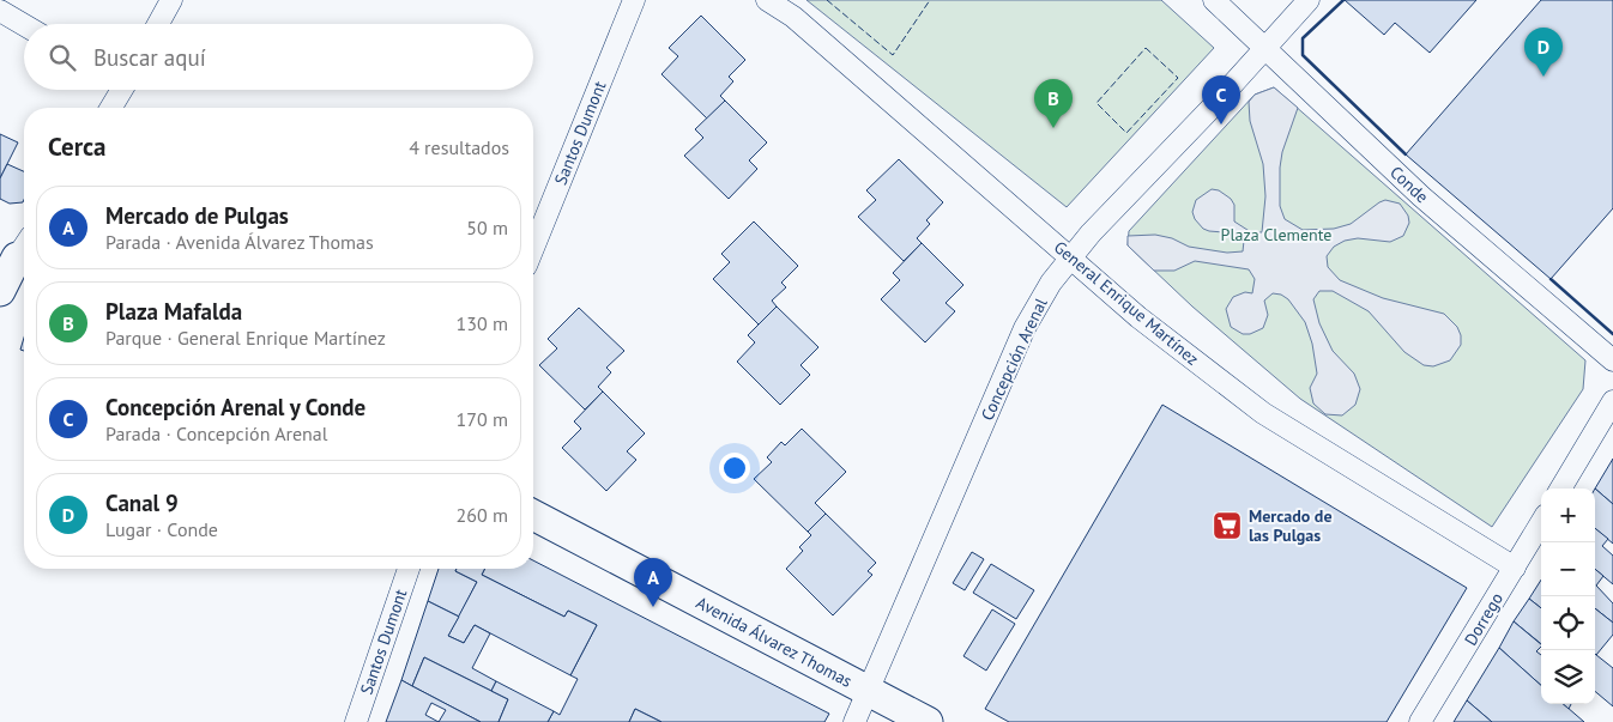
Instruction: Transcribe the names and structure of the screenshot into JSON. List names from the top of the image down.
{
  "streets": {
    "main road": ["Avenida Álvarez Thomas"],
    "street": [
      "Santos Dumont",
      "Conde",
      "General Enrique Martínez",
      "Concepción Arenal",
      "Dorrego"
    ]
  },
  "crossings": [
    ["Conde", "Concepción Arenal"],
    ["General Enrique Martínez", "Concepción Arenal"],
    ["General Enrique Martínez", "Dorrego"],
    ["Concepción Arenal", "Avenida Álvarez Thomas"]
  ],
  "parks": ["Plaza Clemente"],
  "places": {
    "supermarket": ["Mercado de las Pulgas"]
  },
  "page": {
    "search": "Buscar aquí",
    "pins": [
      "D",
      "C",
      "B",
      "A"
    ],
    "heading": ["Cerca", "4 resultados"],
    "list": [
      {
        "mark": "A",
        "name": "Mercado de Pulgas",
        "note": "Parada · Avenida Álvarez Thomas",
        "value": "50 m"
      },
      {
        "mark": "B",
        "name": "Plaza Mafalda",
        "note": "Parque · General Enrique Martínez",
        "value": "130 m"
      },
      {
        "mark": "C",
        "name": "Concepción Arenal y Conde",
        "note": "Parada · Concepción Arenal",
        "value": "170 m"
      },
      {
        "mark": "D",
        "name": "Canal 9",
        "note": "Lugar · Conde",
        "value": "260 m"
      }
    ],
    "map_buttons": ["+", "−"]
  }
}
